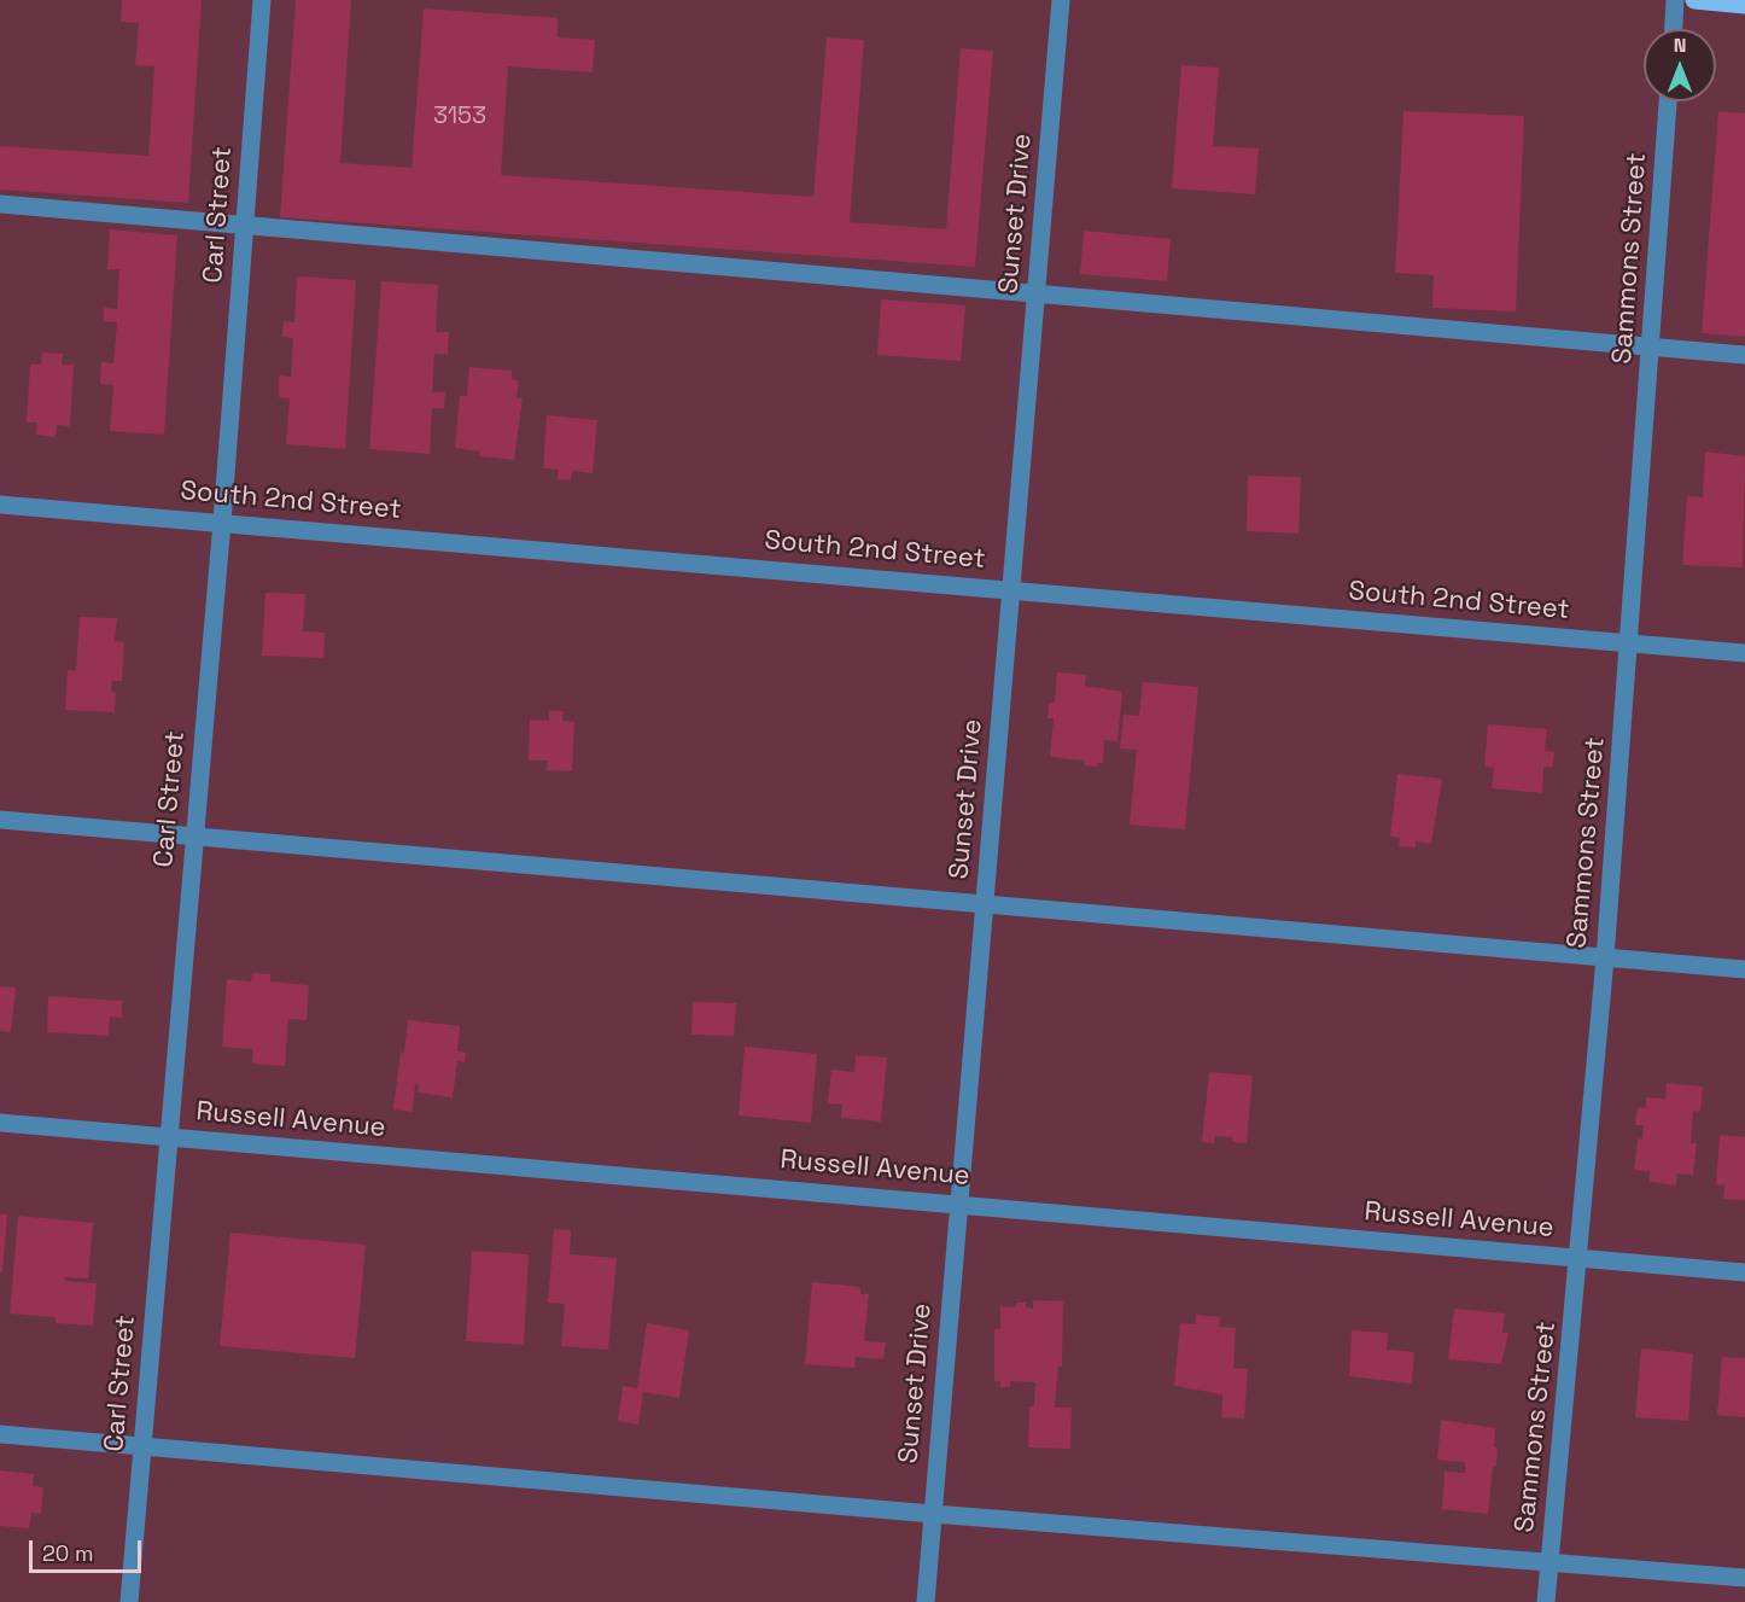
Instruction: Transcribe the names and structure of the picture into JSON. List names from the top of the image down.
{
  "streets": {
    "street": [
      "Sunset Drive",
      "Carl Street",
      "Sammons Street",
      "South 2nd Street",
      "Russell Avenue"
    ]
  },
  "crossings": [
    ["Sunset Drive", "South 2nd Street"],
    ["Sunset Drive", "Russell Avenue"],
    ["Carl Street", "South 2nd Street"],
    ["Carl Street", "Russell Avenue"],
    ["Sammons Street", "South 2nd Street"],
    ["Sammons Street", "Russell Avenue"]
  ],
  "house_numbers": ["3153"],
  "scale_bar": "20 m",
  "north": "top"
}
